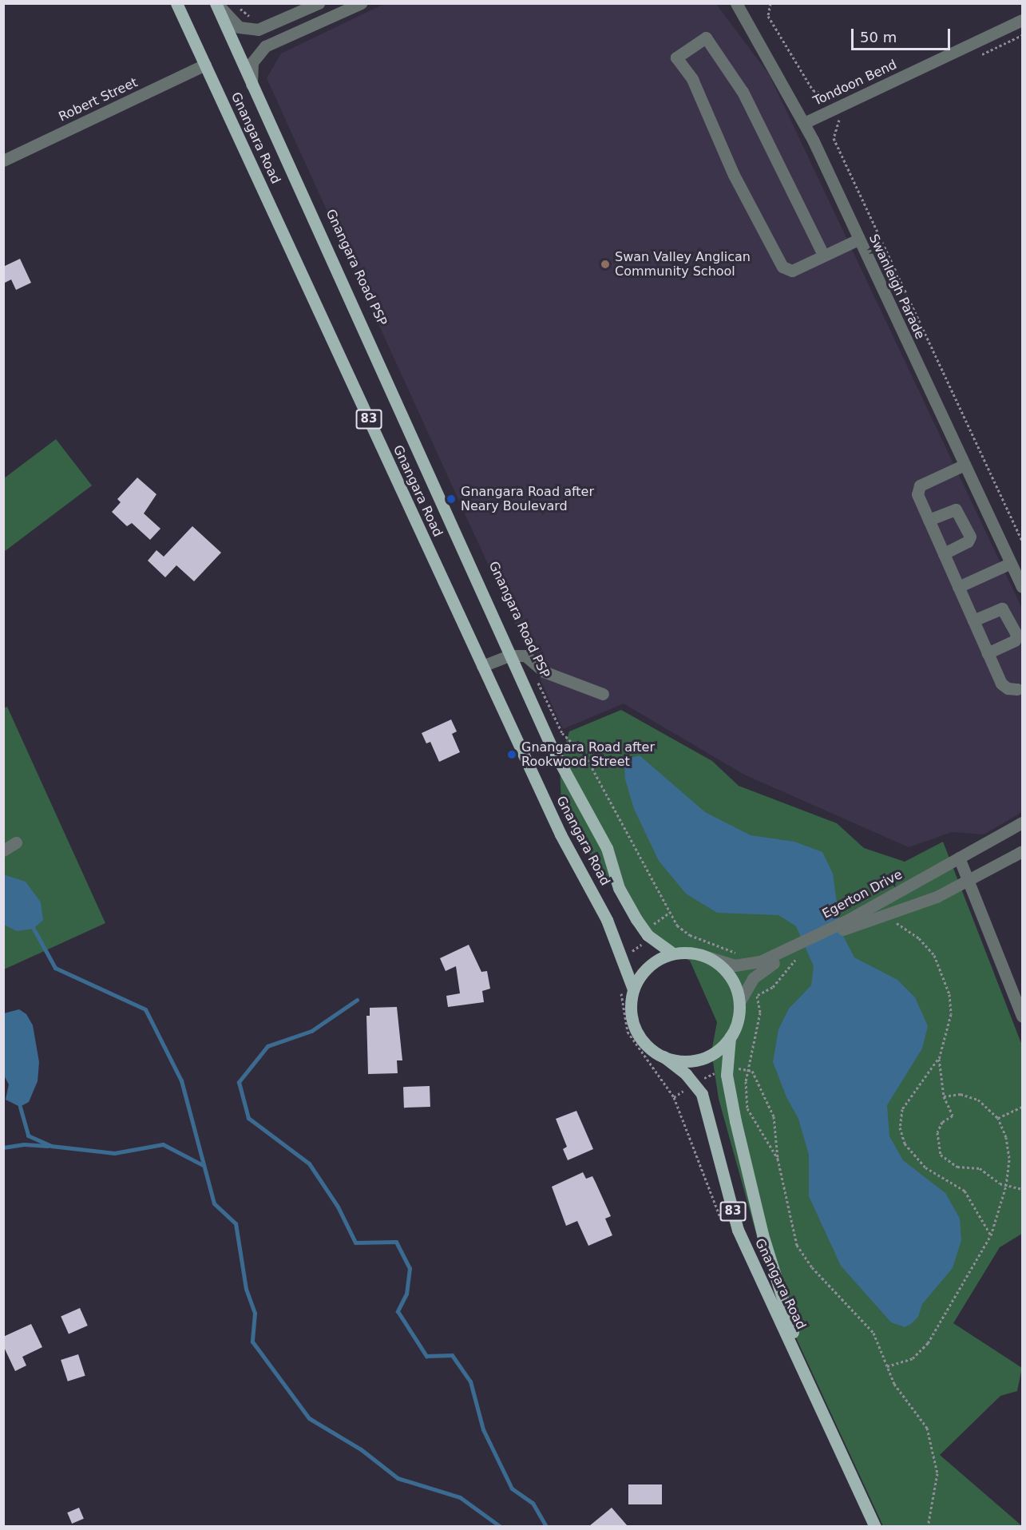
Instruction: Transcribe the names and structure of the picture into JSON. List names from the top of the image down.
{
  "streets": {
    "main road": ["Gnangara Road", "83"],
    "street": [
      "Tondoon Bend",
      "Robert Street",
      "Swanleigh Parade",
      "Egerton Drive"
    ],
    "path": ["Gnangara Road PSP"]
  },
  "crossings": [
    ["Tondoon Bend", "Swanleigh Parade"],
    ["Robert Street", "Gnangara Road"],
    ["Gnangara Road", "83"],
    ["Gnangara Road", "Egerton Drive"],
    ["Gnangara Road PSP", "Egerton Drive"],
    ["83", "Egerton Drive"]
  ],
  "places": ["Swan Valley Anglican Community School", "Gnangara Road after Neary Boulevard", "Gnangara Road after Rookwood Street"],
  "scale_bar": "50 m"
}
